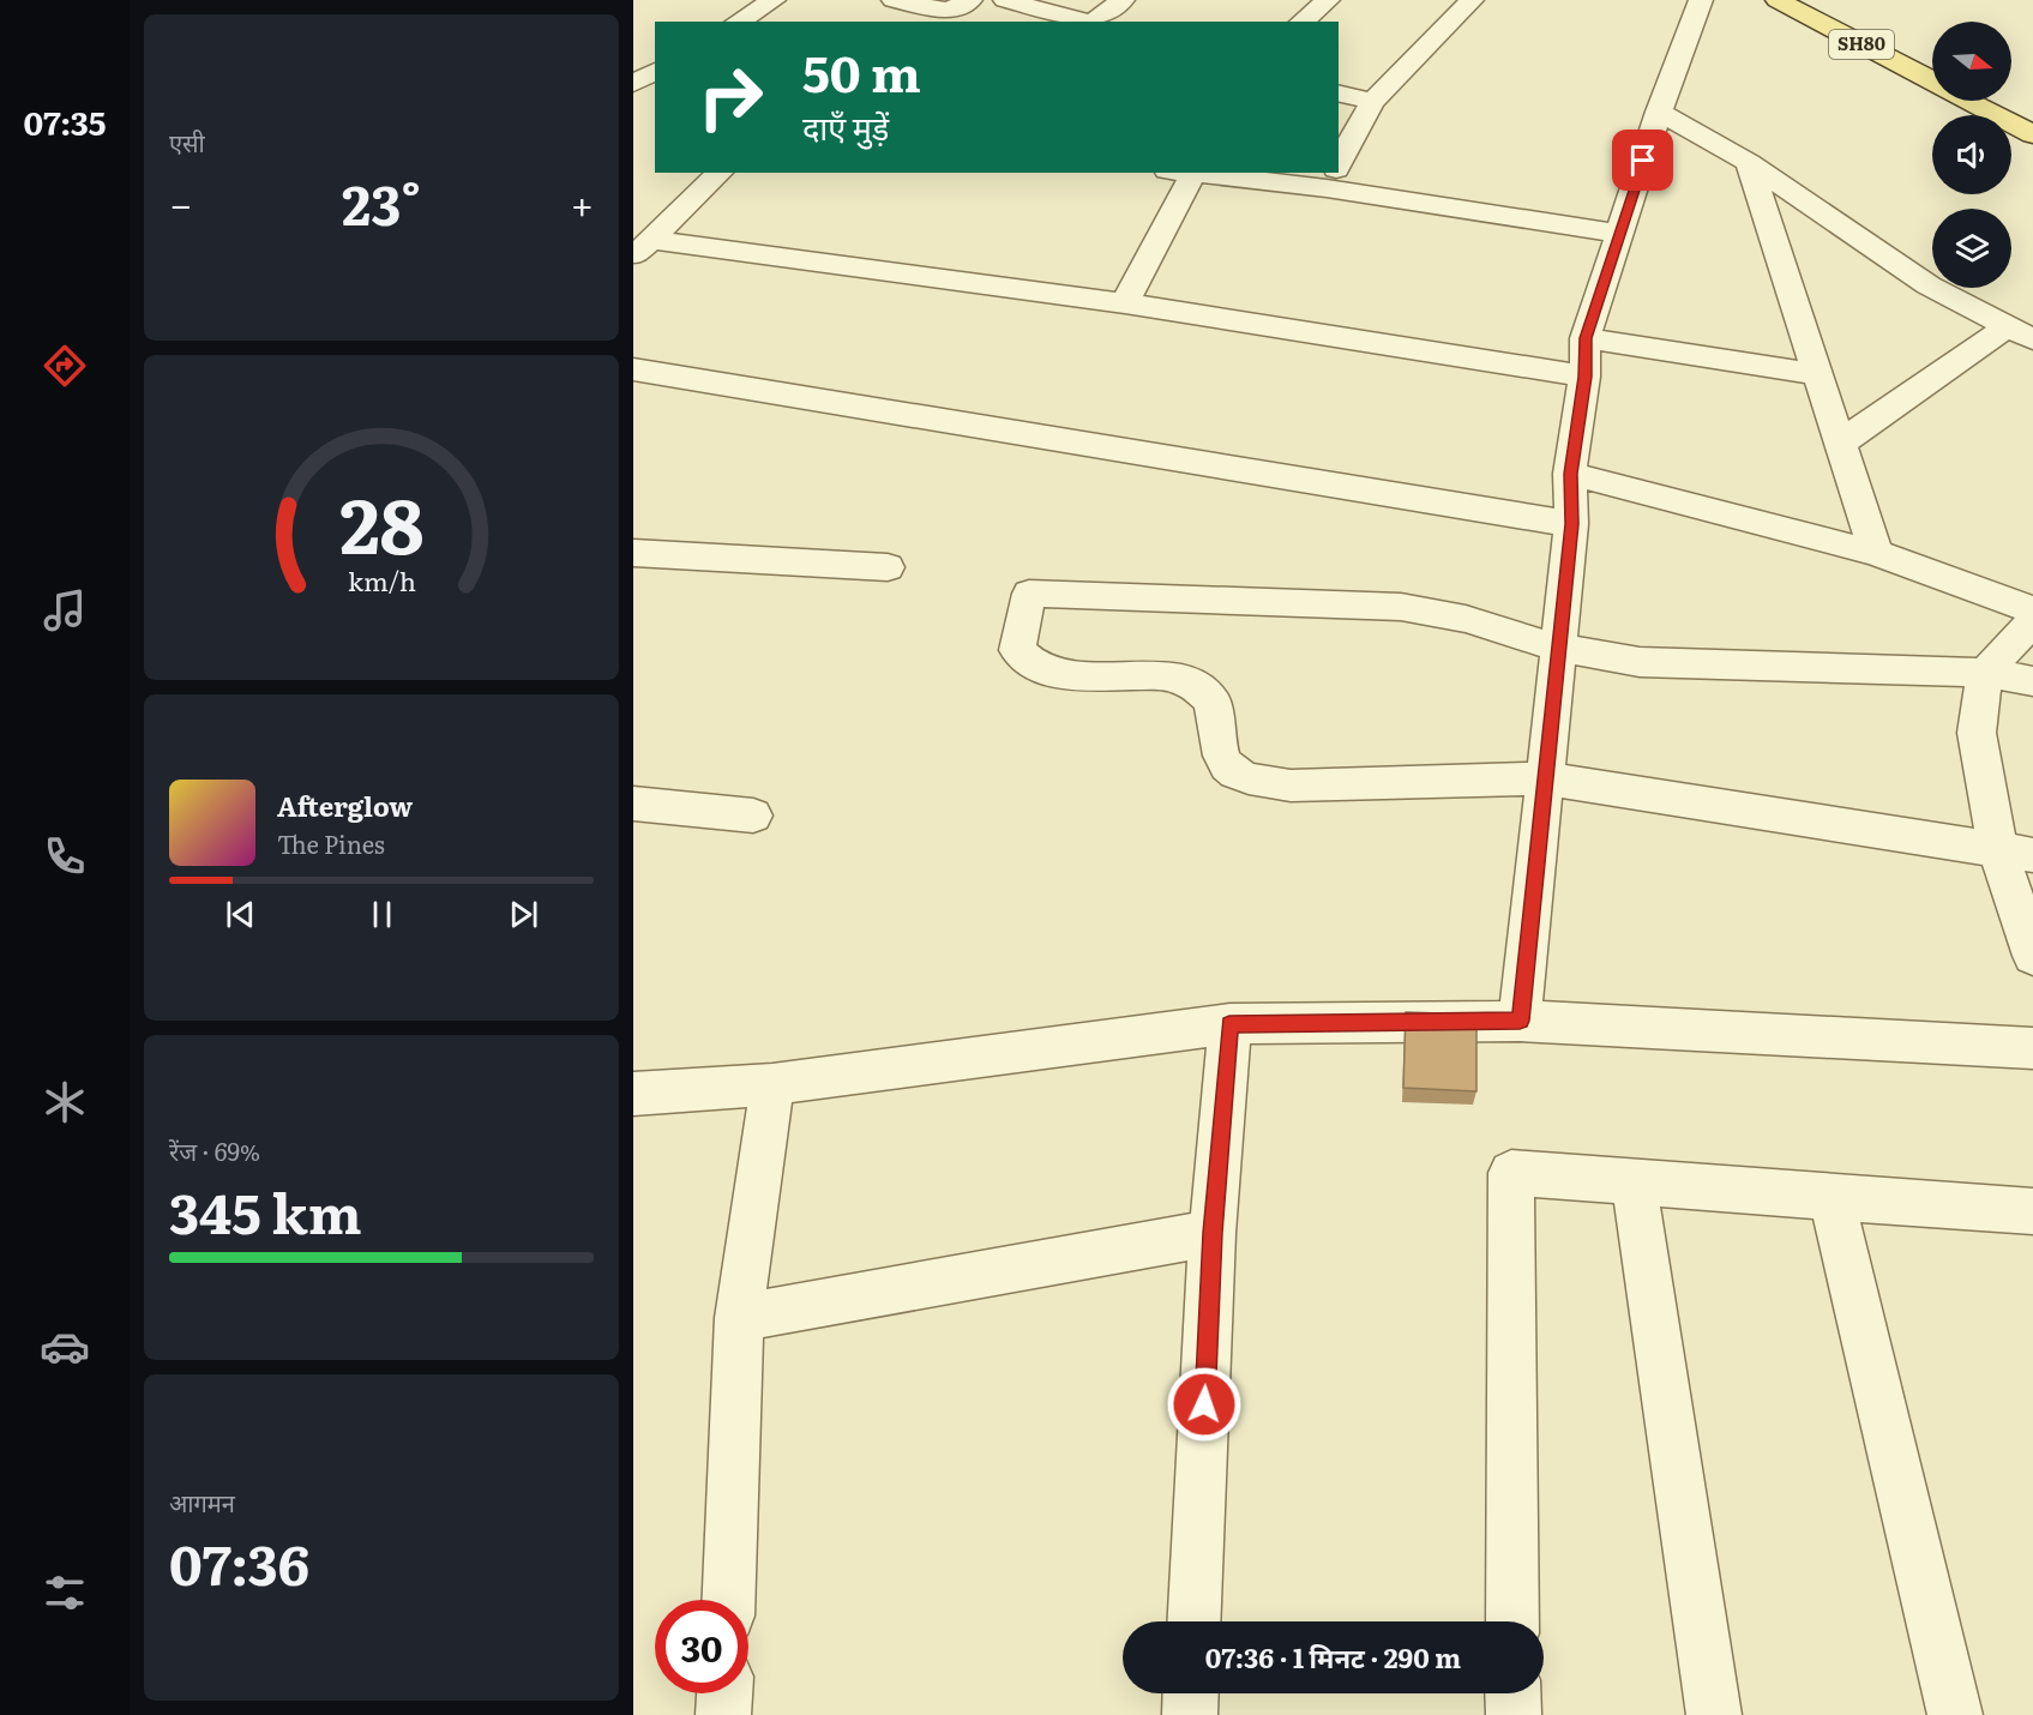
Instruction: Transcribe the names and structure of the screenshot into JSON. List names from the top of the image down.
{
  "streets": {
    "main road": ["SH80"]
  },
  "north": "right",
  "page": {
    "tabs": "07:35",
    "tile": [
      "एसी",
      ["रेंज · 69%", "345 km"],
      ["आगमन", "07:36"]
    ],
    "turn": ["50 m", "दाएँ मुड़ें"],
    "heat": ["−", "23°", "+"],
    "song": ["Afterglow", "The Pines"],
    "limit": "30",
    "trip": "07:36 · 1 मिनट · 290 m",
    "gauge": ["28", "km/h"]
  }
}
